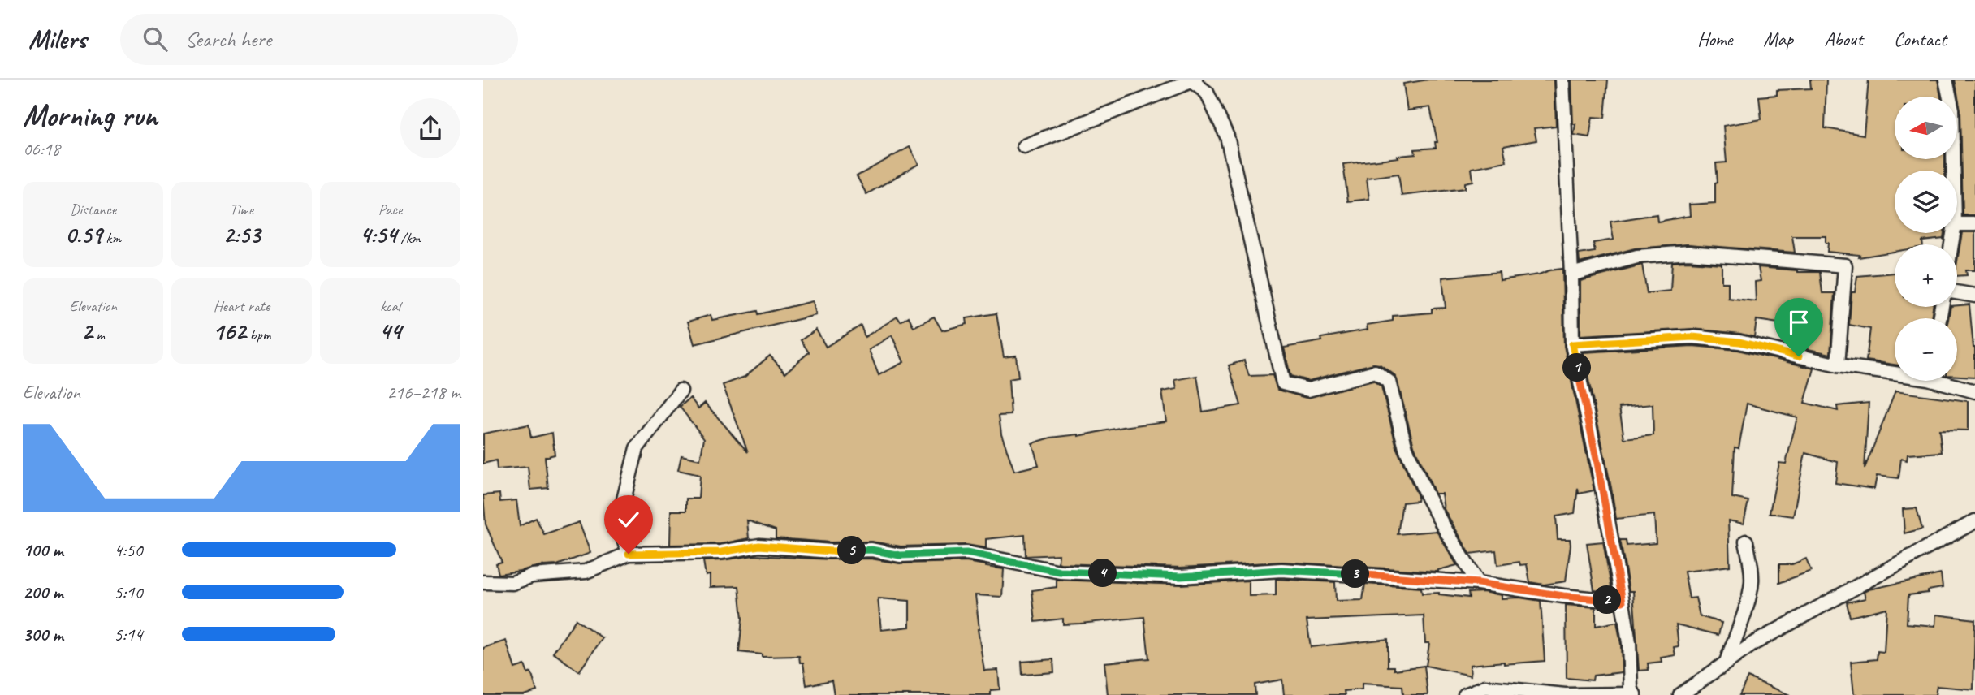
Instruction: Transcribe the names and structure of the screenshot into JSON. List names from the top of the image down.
{
  "north": "left",
  "page": {
    "header": "Milers",
    "search": "Search here",
    "nav": [
      "Home",
      "Map",
      "About",
      "Contact"
    ],
    "heading": ["Morning run", "06:18"],
    "map_buttons": ["+", "−"],
    "stats": [
      ["Distance", "0.59 km"],
      ["Time", "2:53"],
      ["Pace", "4:54 /km"],
      ["Elevation", "2 m"],
      ["Heart rate", "162 bpm"],
      ["kcal", "44"]
    ],
    "pins": [
      "1",
      "5",
      "4",
      "3",
      "2"
    ],
    "chart": ["Elevation", "216–218 m"],
    "list": [
      {
        "name": "100 m",
        "note": "4:50"
      },
      {
        "name": "200 m",
        "note": "5:10"
      },
      {
        "name": "300 m",
        "note": "5:14"
      }
    ]
  }
}
